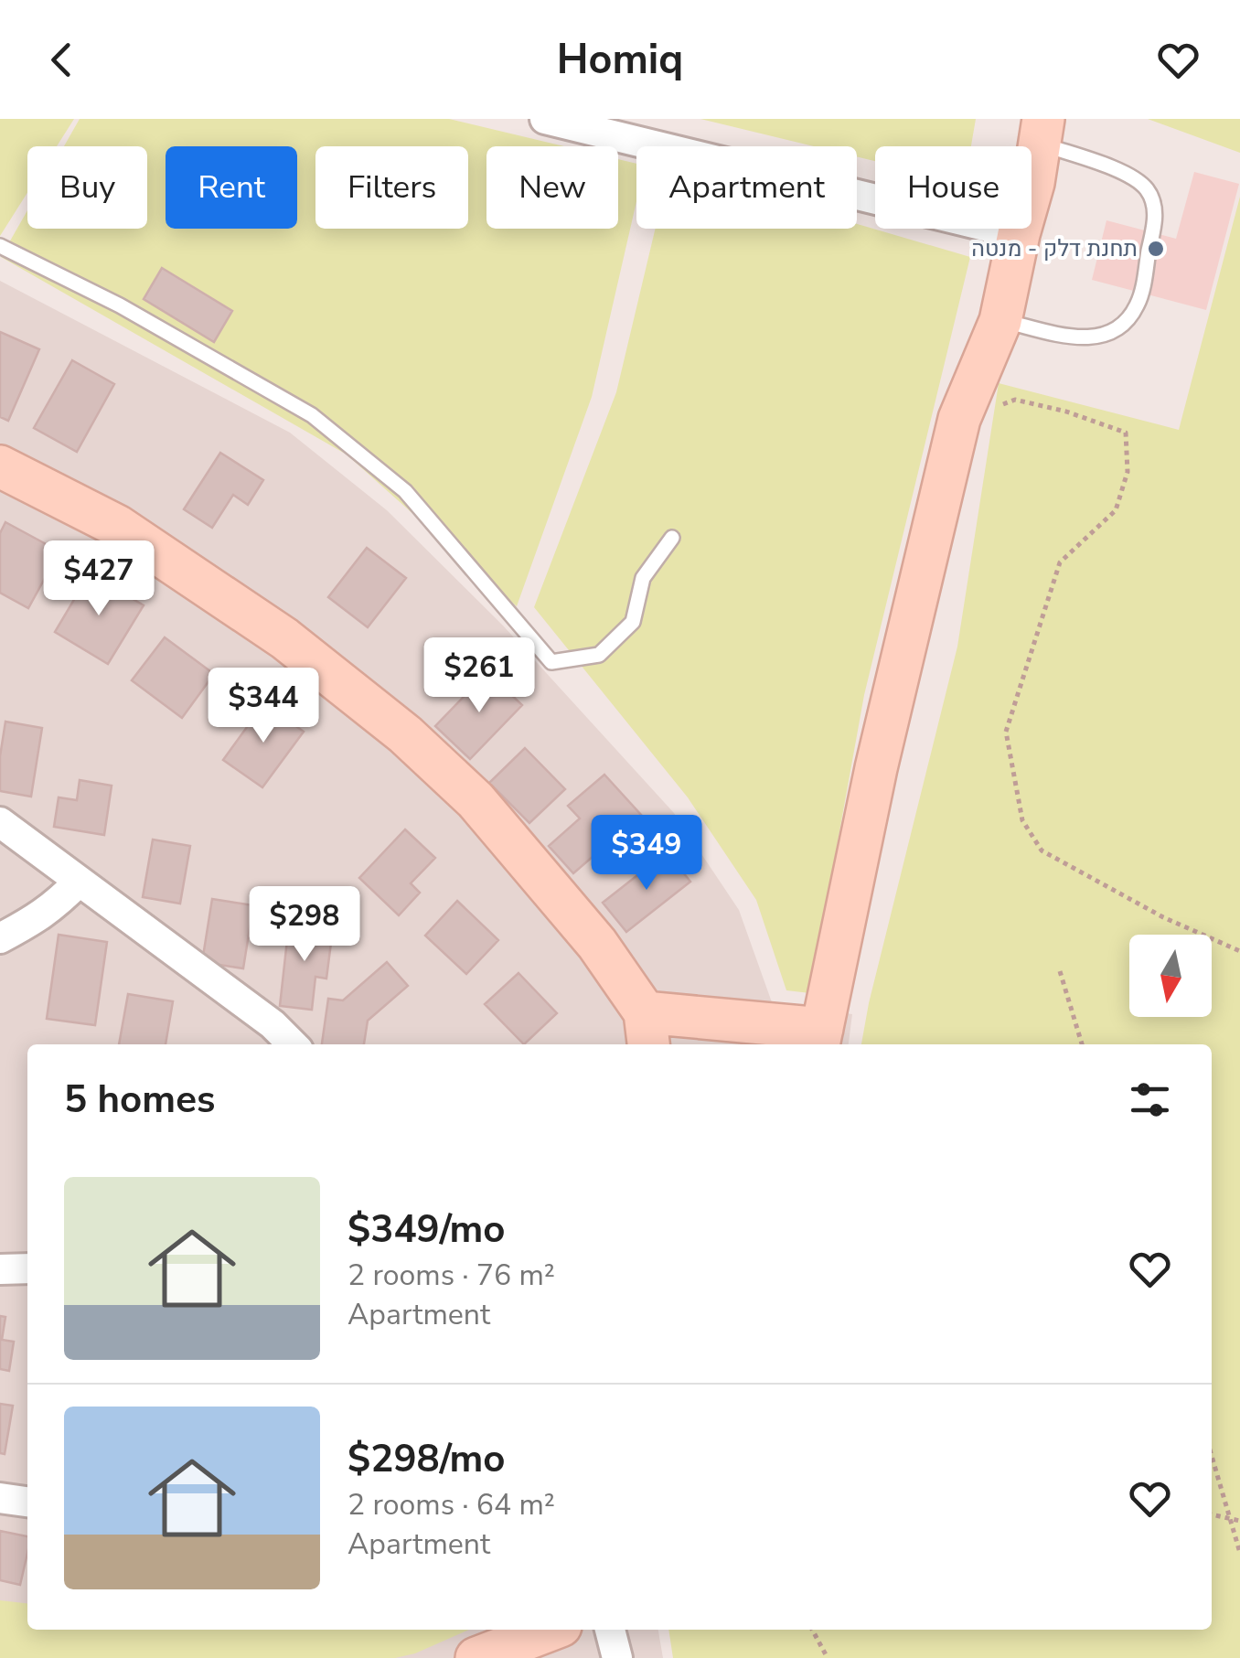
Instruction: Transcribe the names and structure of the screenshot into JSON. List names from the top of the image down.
{
  "places": ["תחנת דלק - מנטה"],
  "north": "bottom",
  "page": {
    "header": "Homiq",
    "chip": [
      "Buy",
      "Rent",
      "Filters",
      "New",
      "Apartment",
      "House"
    ],
    "price": [
      "$427",
      "$261",
      "$344",
      "$349",
      "$298"
    ],
    "heading": "5 homes",
    "list": [
      {
        "name": "$349/mo",
        "note": "2 rooms · 76 m² · Apartment"
      },
      {
        "name": "$298/mo",
        "note": "2 rooms · 64 m² · Apartment"
      }
    ]
  }
}
